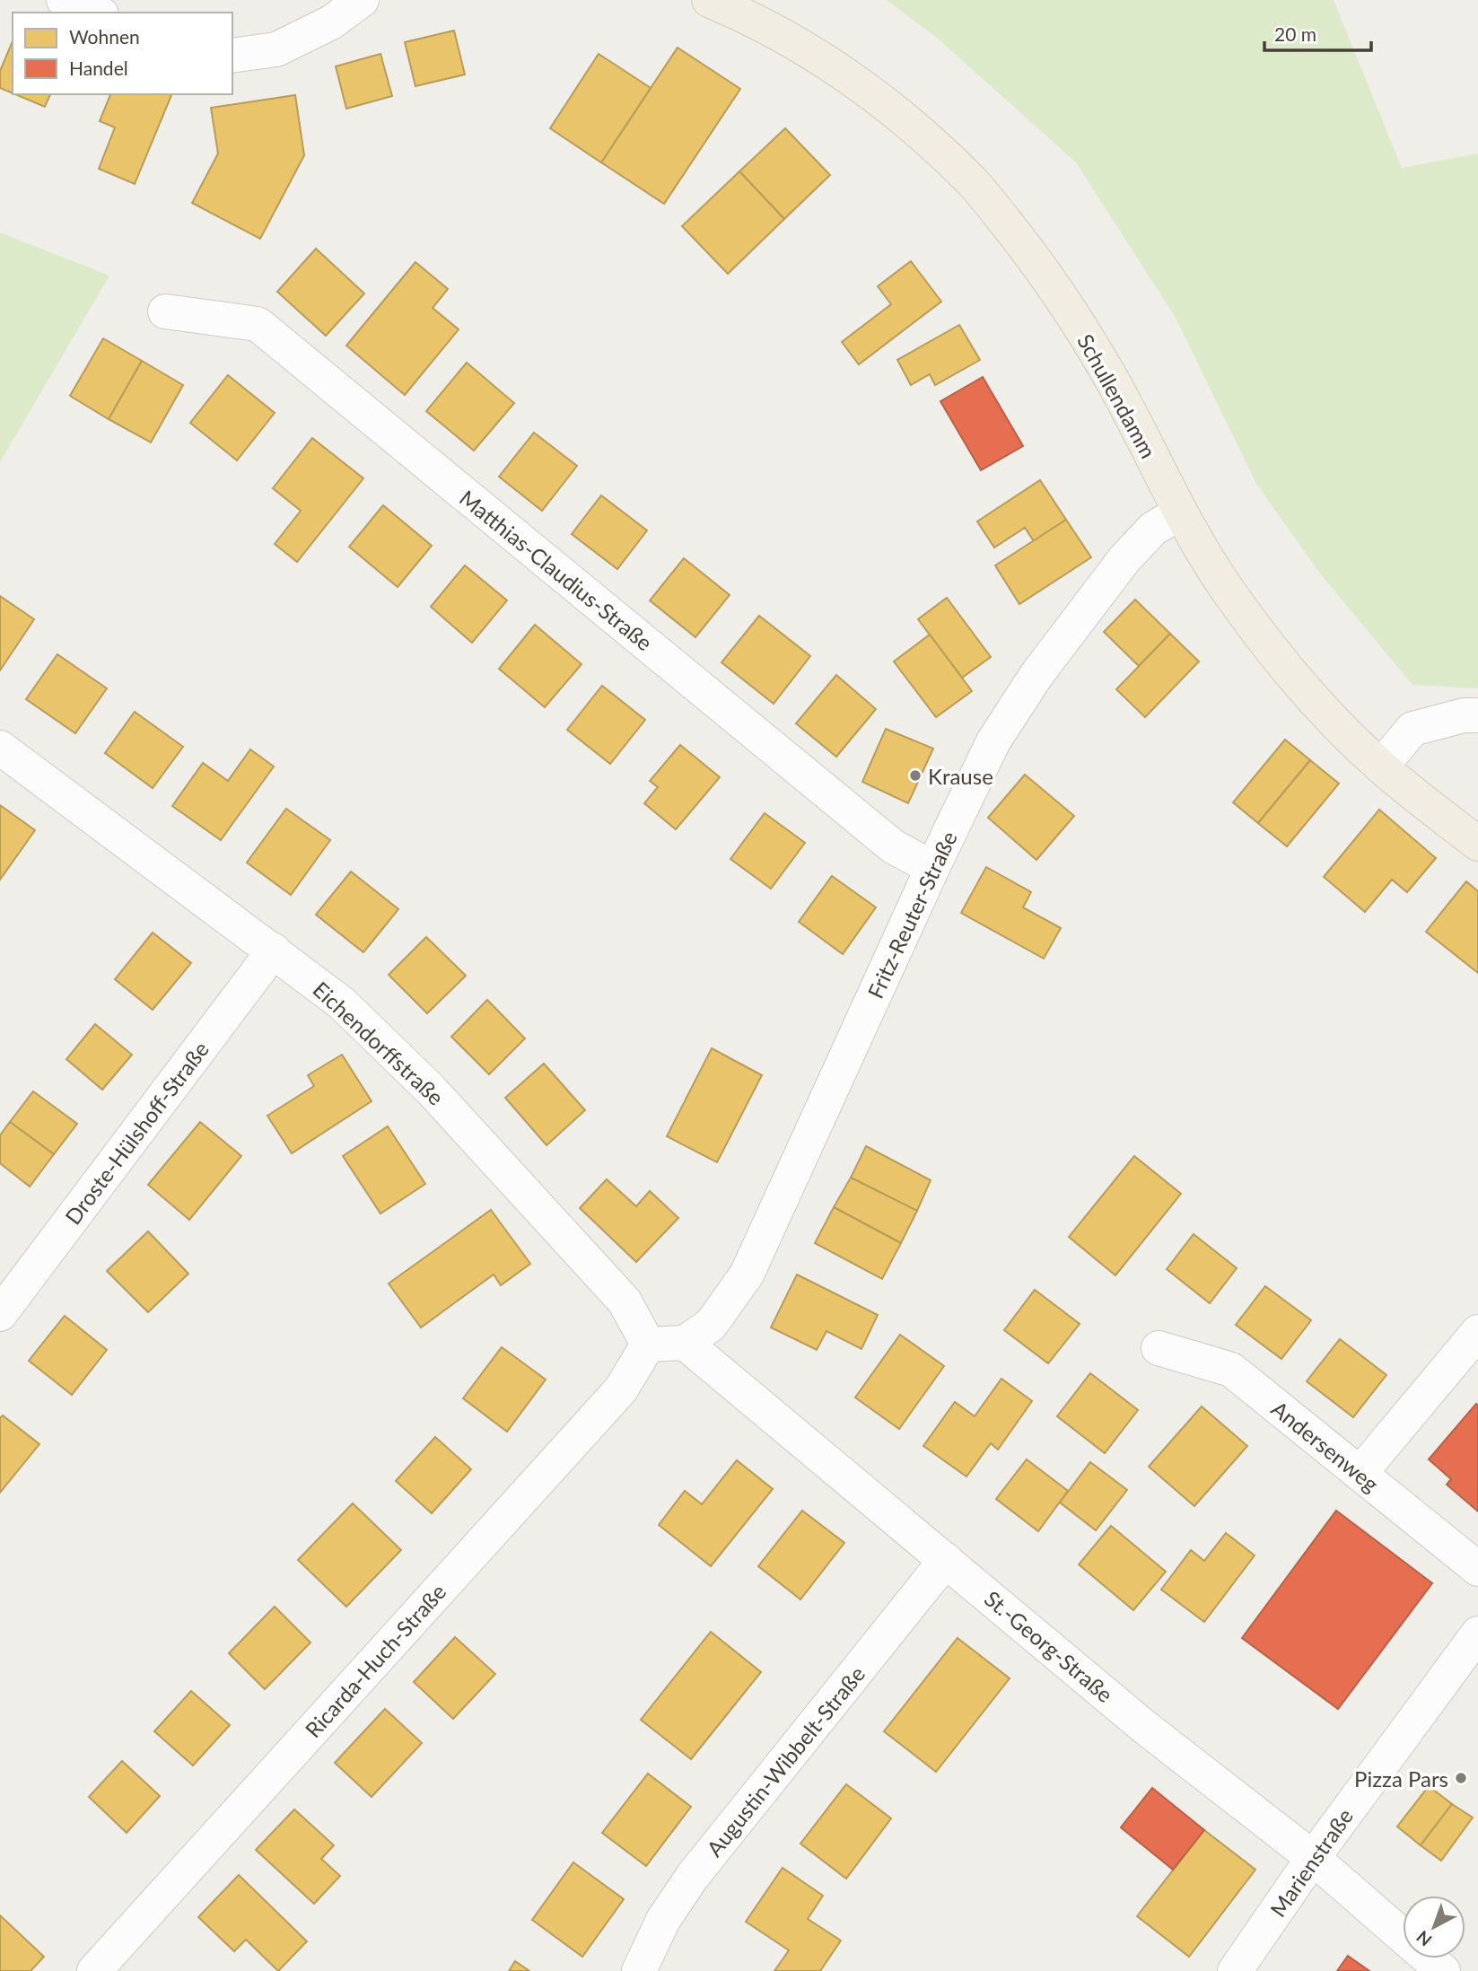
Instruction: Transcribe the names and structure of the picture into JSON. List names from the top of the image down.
{
  "streets": {
    "main road": ["Schullendamm"],
    "street": [
      "Matthias-Claudius-Straße",
      "Fritz-Reuter-Straße",
      "Eichendorffstraße",
      "Droste-Hülshoff-Straße",
      "Andersenweg",
      "St.-Georg-Straße",
      "Ricarda-Huch-Straße",
      "Augustin-Wibbelt-Straße",
      "Marienstraße"
    ]
  },
  "crossings": [
    ["Schullendamm", "Fritz-Reuter-Straße"],
    ["Matthias-Claudius-Straße", "Fritz-Reuter-Straße"],
    ["Fritz-Reuter-Straße", "St.-Georg-Straße"],
    ["Eichendorffstraße", "Droste-Hülshoff-Straße"],
    ["Eichendorffstraße", "Ricarda-Huch-Straße"],
    ["St.-Georg-Straße", "Augustin-Wibbelt-Straße"],
    ["St.-Georg-Straße", "Marienstraße"]
  ],
  "places": ["Krause", "Pizza Pars"],
  "legend": ["Wohnen", "Handel"],
  "scale_bar": "20 m",
  "north": "bottom left"
}
